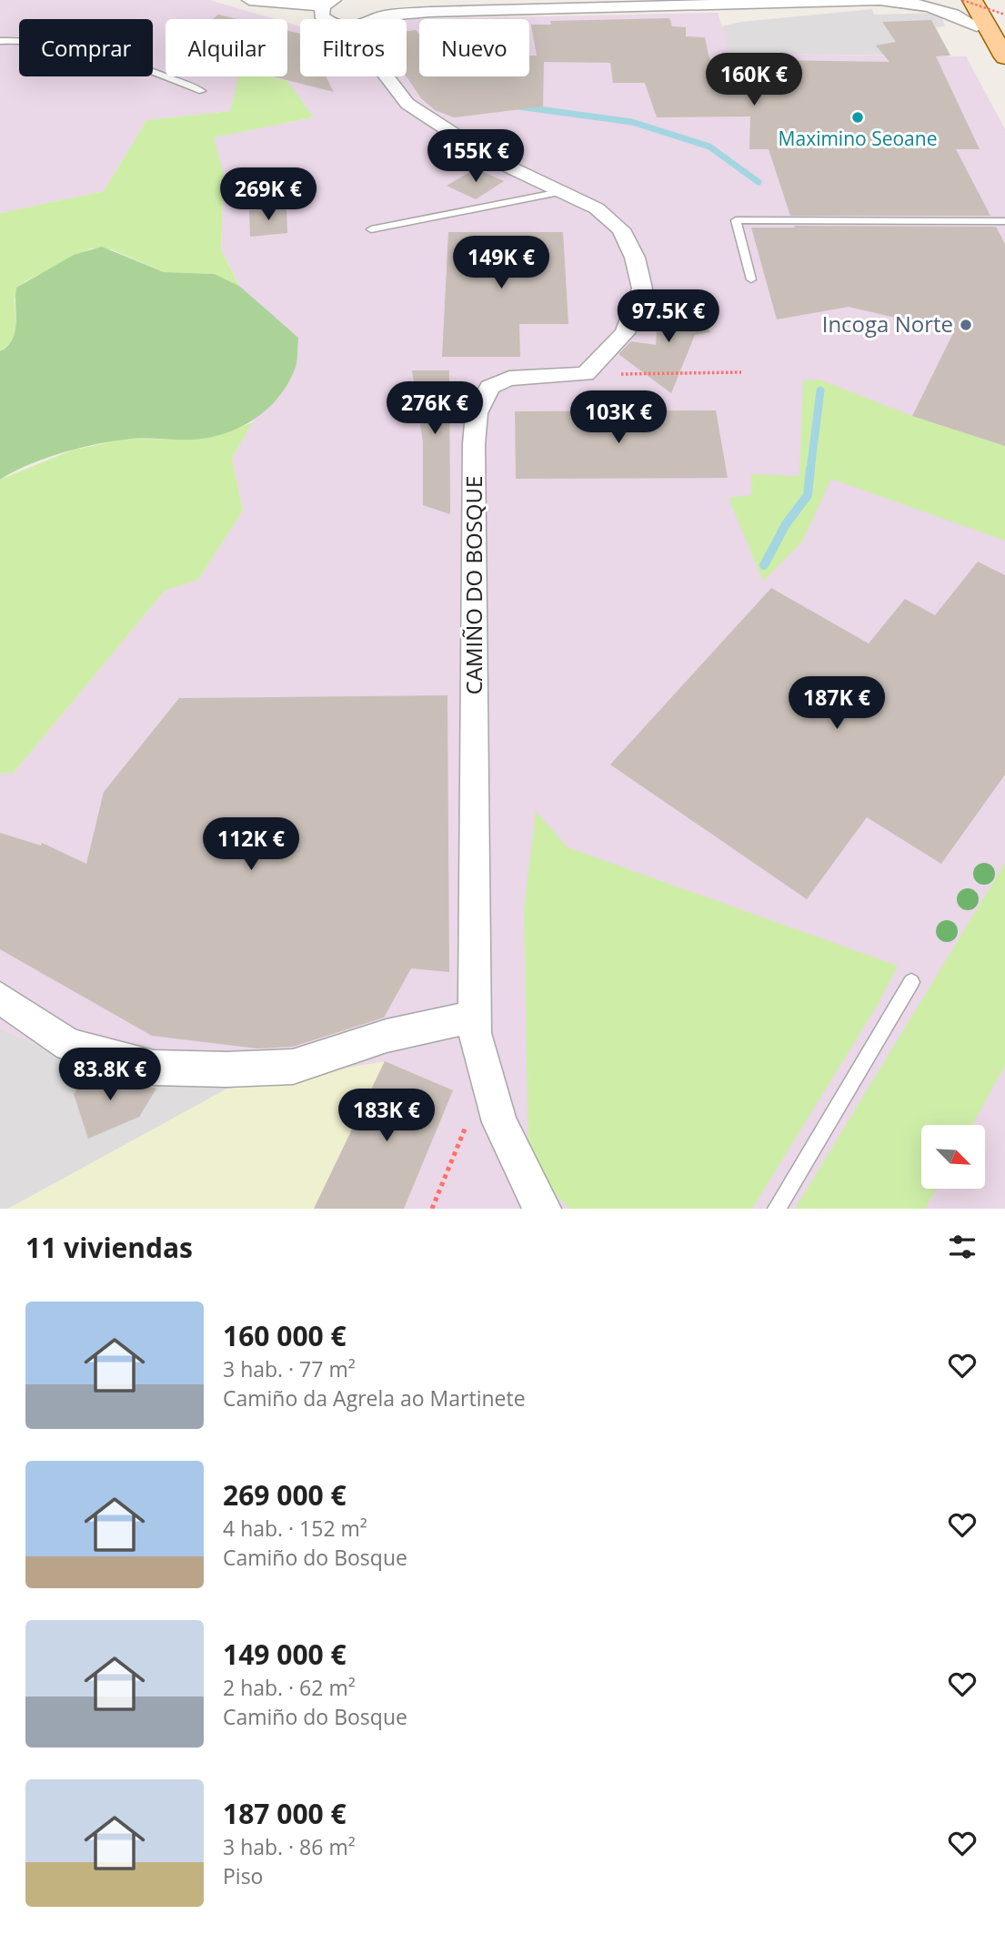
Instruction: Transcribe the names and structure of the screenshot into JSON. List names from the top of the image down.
{
  "streets": {
    "street": ["CAMIÑO DO BOSQUE"]
  },
  "places": ["Maximino Seoane", "Incoga Norte"],
  "north": "bottom right",
  "page": {
    "chip": [
      "Comprar",
      "Alquilar",
      "Filtros",
      "Nuevo"
    ],
    "price": [
      "160K €",
      "155K €",
      "269K €",
      "149K €",
      "97.5K €",
      "276K €",
      "103K €",
      "187K €",
      "112K €",
      "83.8K €",
      "183K €"
    ],
    "heading": "11 viviendas",
    "list": [
      {
        "name": "160 000 €",
        "note": "3 hab. · 77 m² · Camiño da Agrela ao Martinete"
      },
      {
        "name": "269 000 €",
        "note": "4 hab. · 152 m² · Camiño do Bosque"
      },
      {
        "name": "149 000 €",
        "note": "2 hab. · 62 m² · Camiño do Bosque"
      },
      {
        "name": "187 000 €",
        "note": "3 hab. · 86 m² · Piso"
      }
    ]
  }
}
